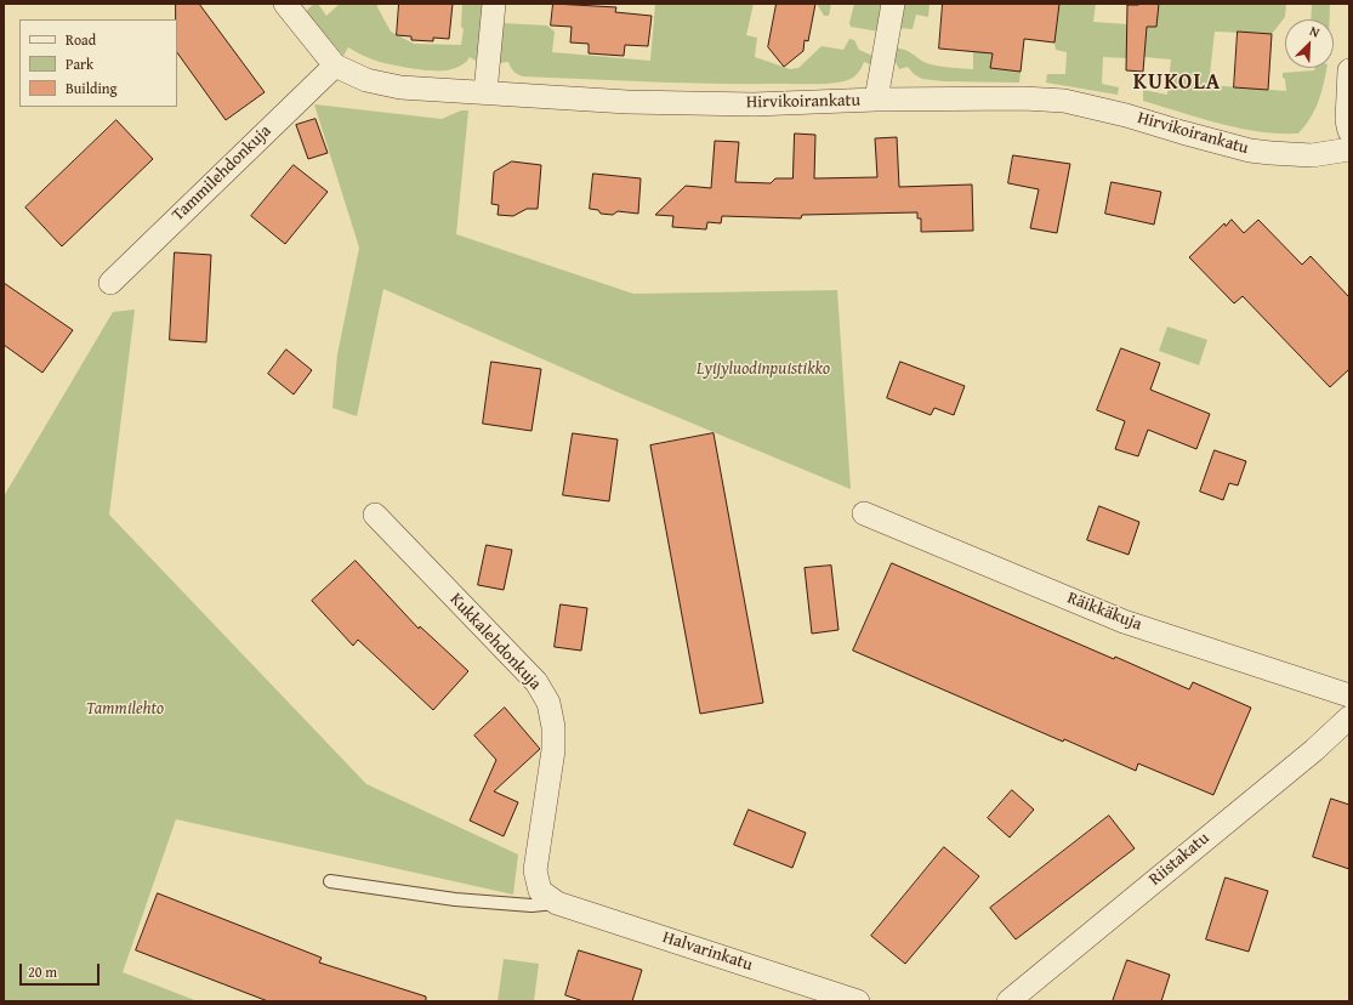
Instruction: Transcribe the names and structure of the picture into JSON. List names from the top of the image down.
{
  "streets": {
    "street": [
      "Hirvikoirankatu",
      "Tammilehdonkuja",
      "Räikkäkuja",
      "Kukkalehdonkuja",
      "Riistakatu",
      "Halvarinkatu"
    ]
  },
  "crossings": [
    ["Hirvikoirankatu", "Tammilehdonkuja"],
    ["Kukkalehdonkuja", "Halvarinkatu"]
  ],
  "districts": ["KUKOLA"],
  "parks": ["Lyijyluodinpuistikko", "Tammilehto"],
  "legend": ["Road", "Park", "Building"],
  "scale_bar": "20 m",
  "north": "top right"
}
